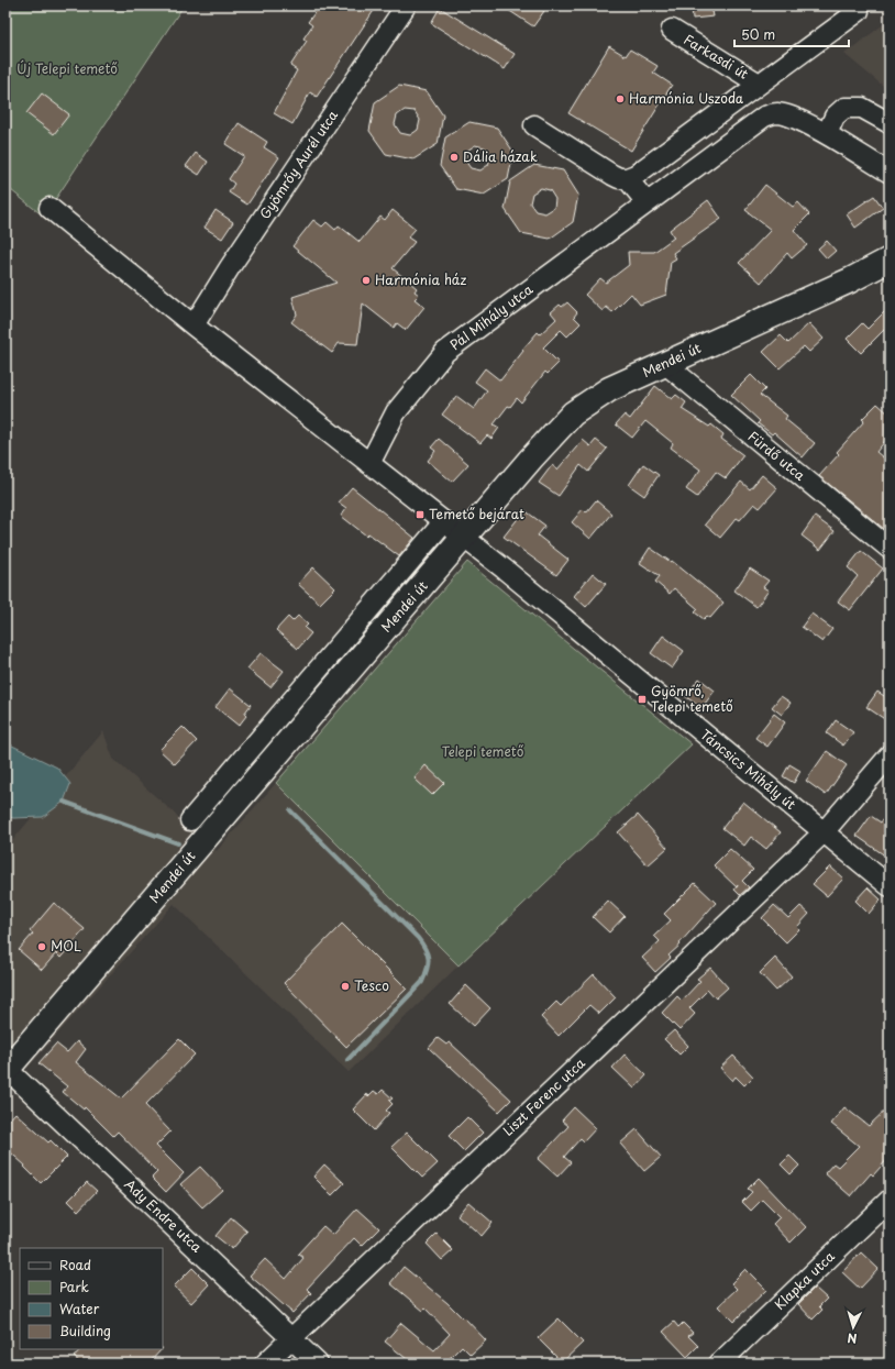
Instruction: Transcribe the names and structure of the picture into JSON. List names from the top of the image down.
{
  "streets": {
    "main road": ["Mendei út"],
    "street": [
      "Farkasdi út",
      "Gyömrőy Aurél utca",
      "Pál Mihály utca",
      "Fürdő utca",
      "Táncsics Mihály út",
      "Liszt Ferenc utca",
      "Ady Endre utca",
      "Klapka utca"
    ]
  },
  "crossings": [
    ["Gyömrőy Aurél utca", "Táncsics Mihály út"],
    ["Pál Mihály utca", "Táncsics Mihály út"],
    ["Mendei út", "Fürdő utca"],
    ["Mendei út", "Táncsics Mihály út"],
    ["Mendei út", "Ady Endre utca"],
    ["Táncsics Mihály út", "Liszt Ferenc utca"],
    ["Liszt Ferenc utca", "Ady Endre utca"]
  ],
  "parks": ["Új Telepi temető", "Telepi temető"],
  "places": {
    "other": [
      "Harmónia Uszoda",
      "Dália házak",
      "Harmónia ház",
      "MOL",
      "Tesco"
    ],
    "transit": ["Temető bejárat", "Gyömrő, Telepi temető"]
  },
  "legend": [
    "Road",
    "Park",
    "Water",
    "Building"
  ],
  "scale_bar": "50 m",
  "north": "bottom"
}
